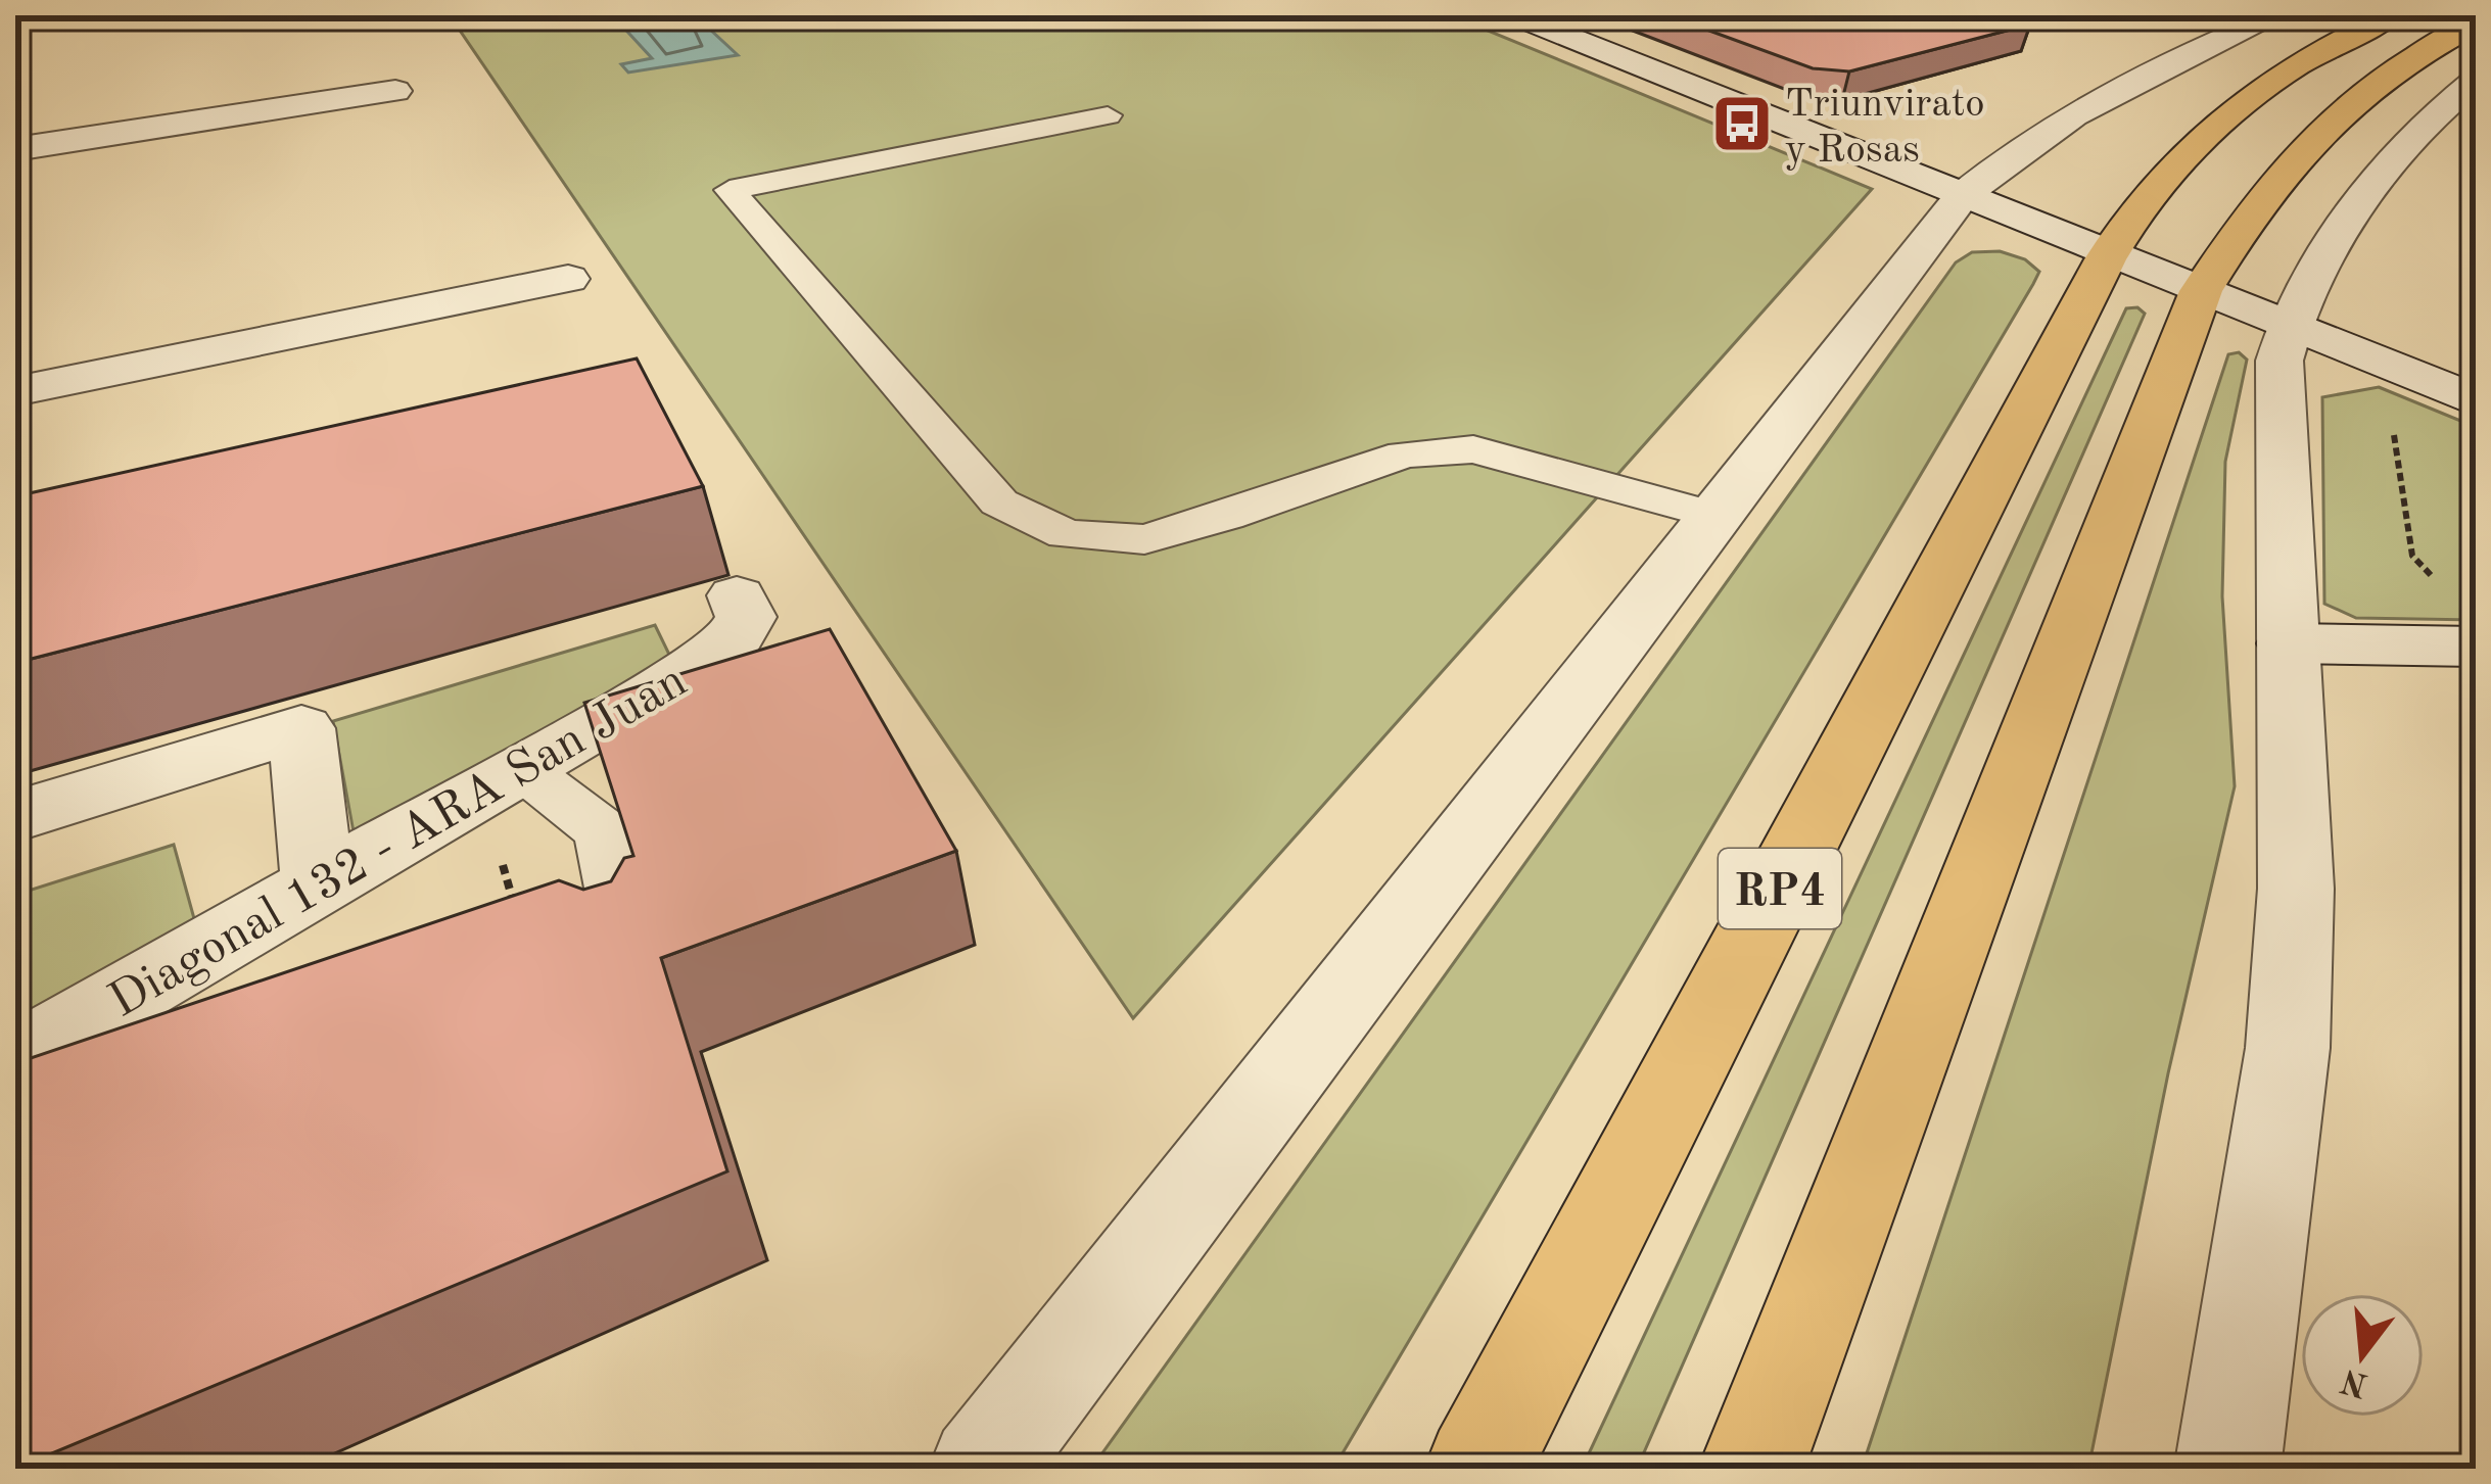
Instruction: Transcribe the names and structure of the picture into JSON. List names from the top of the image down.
{
  "streets": {
    "main road": ["RP4"],
    "street": ["Diagonal 132 - ARA San Juan"]
  },
  "places": {
    "bus stop": ["Triunvirato y Rosas"]
  },
  "north": "bottom"
}
